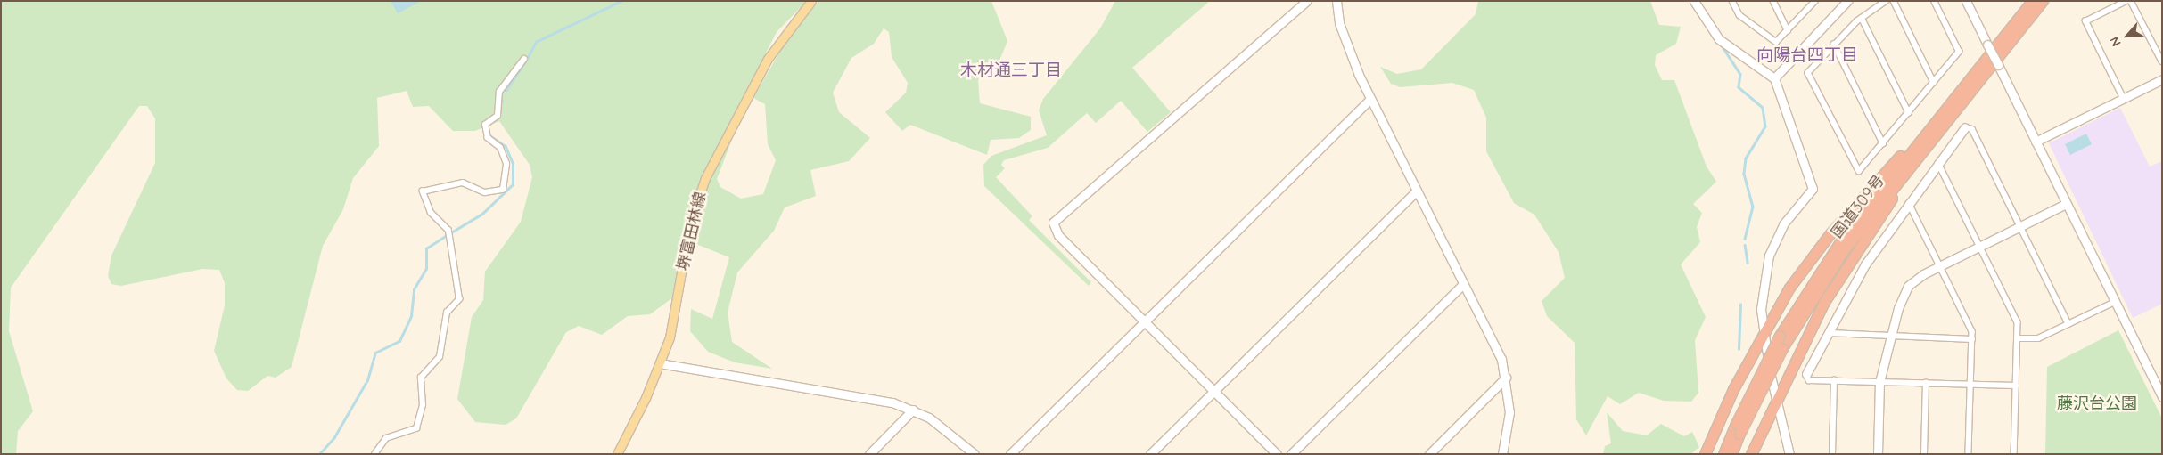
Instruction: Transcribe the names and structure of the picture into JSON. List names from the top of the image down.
{
  "streets": {
    "highway": ["国道309号"],
    "main road": ["堺富田林線"]
  },
  "districts": ["向陽台四丁目", "木材通三丁目"],
  "parks": ["藤沢台公園"],
  "north": "bottom left"
}
